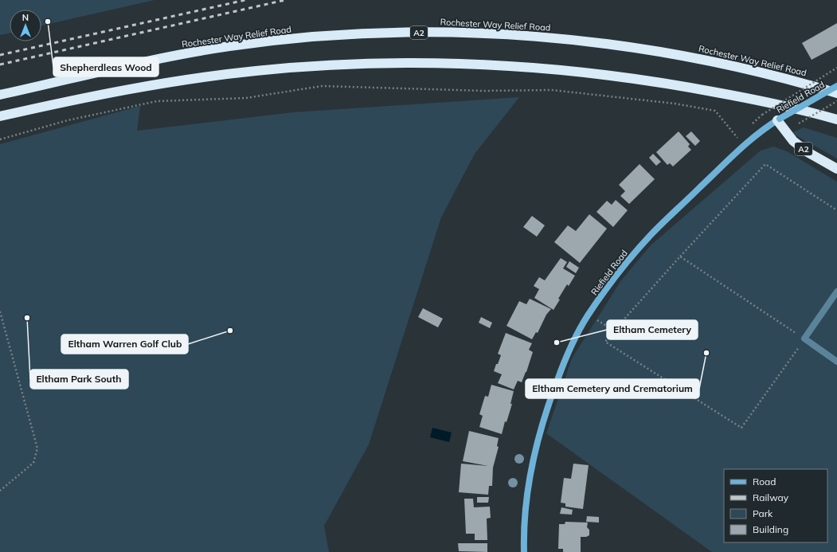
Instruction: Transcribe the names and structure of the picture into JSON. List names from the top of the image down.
{
  "streets": {
    "highway": ["Rochester Way Relief Road", "A2"],
    "street": ["Riefield Road"]
  },
  "crossings": [
    ["A2", "Riefield Road"]
  ],
  "places": [
    "Shepherdleas Wood",
    "Eltham Park South",
    "Eltham Warren Golf Club",
    "Eltham Cemetery",
    "Eltham Cemetery and Crematorium"
  ],
  "legend": [
    "Road",
    "Railway",
    "Park",
    "Building"
  ],
  "north": "top"
}
